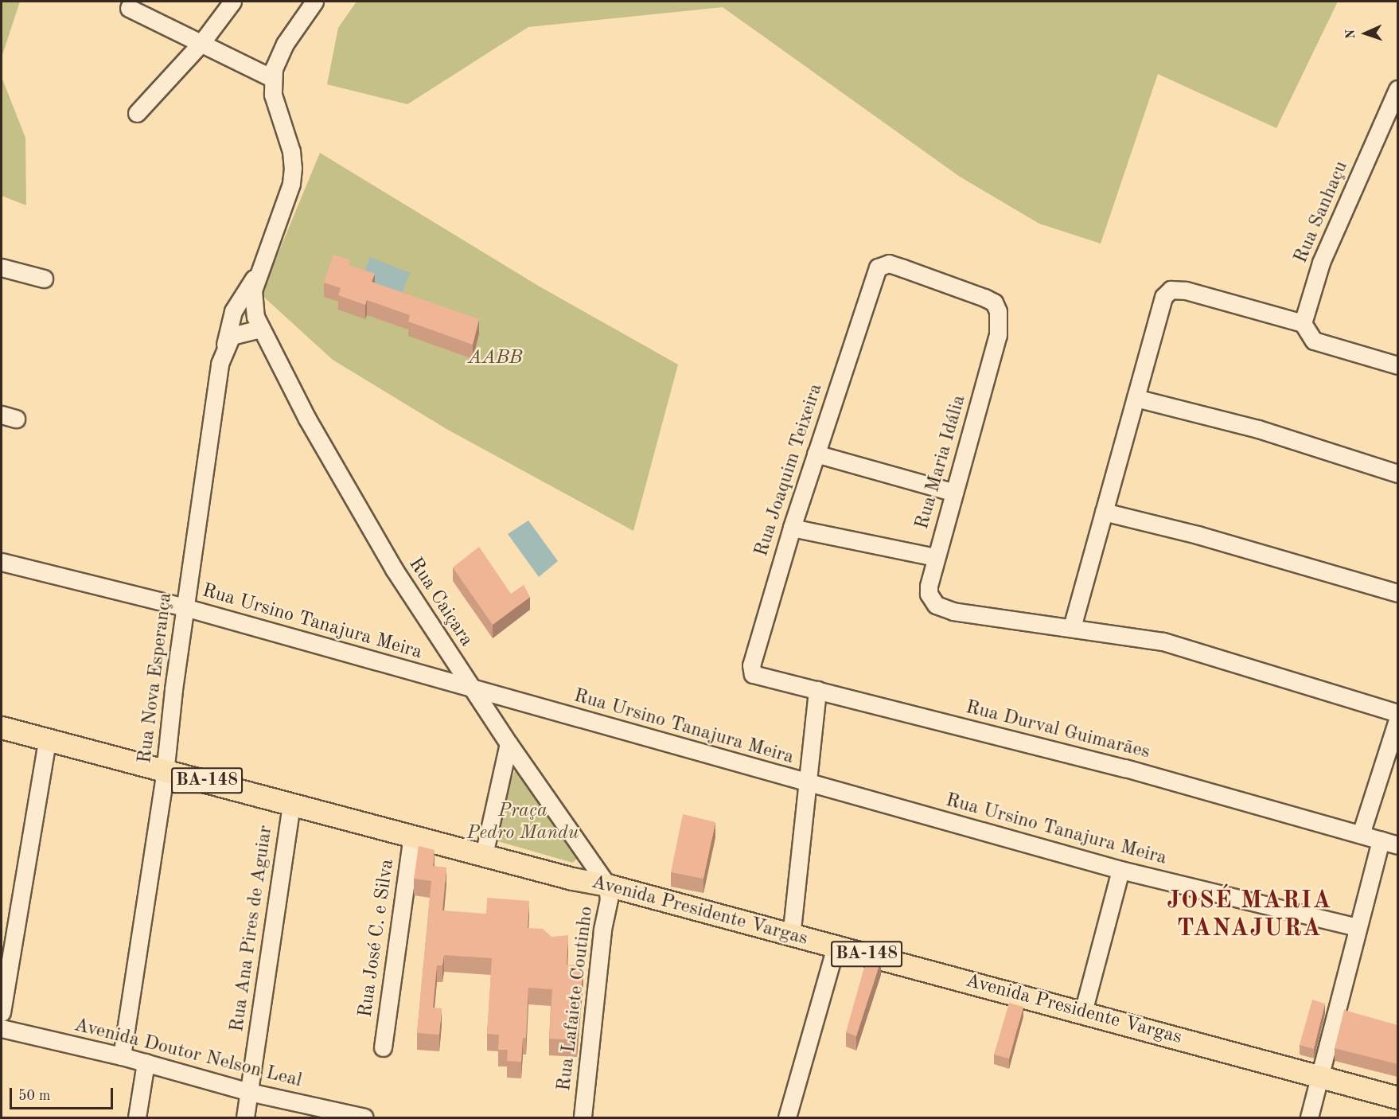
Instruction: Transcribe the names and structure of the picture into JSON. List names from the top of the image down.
{
  "streets": {
    "main road": ["BA-148", "Avenida Presidente Vargas"],
    "street": [
      "Rua Sanhaçu",
      "Rua Maria Idália",
      "Rua Joaquim Teixeira",
      "Rua Caiçara",
      "Rua Ursino Tanajura Meira",
      "Rua Nova Esperança",
      "Rua Durval Guimarães",
      "Rua Ana Pires de Aguiar",
      "Rua José C. e Silva",
      "Rua Lafaiete Coutinho",
      "Avenida Doutor Nelson Leal"
    ]
  },
  "crossings": [
    ["Rua Maria Idália", "Rua Joaquim Teixeira"],
    ["Rua Joaquim Teixeira", "Rua Durval Guimarães"],
    ["Rua Caiçara", "Rua Ursino Tanajura Meira"],
    ["Rua Caiçara", "Rua Nova Esperança"],
    ["Rua Caiçara", "Avenida Presidente Vargas"],
    ["Rua Caiçara", "Rua Lafaiete Coutinho"],
    ["Rua Ursino Tanajura Meira", "Rua Nova Esperança"],
    ["Rua Nova Esperança", "Avenida Presidente Vargas"],
    ["Rua Nova Esperança", "Avenida Doutor Nelson Leal"],
    ["Avenida Presidente Vargas", "Rua Ana Pires de Aguiar"],
    ["Avenida Presidente Vargas", "Rua José C. e Silva"],
    ["Avenida Presidente Vargas", "Rua Lafaiete Coutinho"],
    ["Rua Ana Pires de Aguiar", "Avenida Doutor Nelson Leal"]
  ],
  "districts": ["JOSÉ MARIA TANAJURA"],
  "parks": ["AABB", "Praça Pedro Mandu"],
  "scale_bar": "50 m",
  "north": "left"
}
